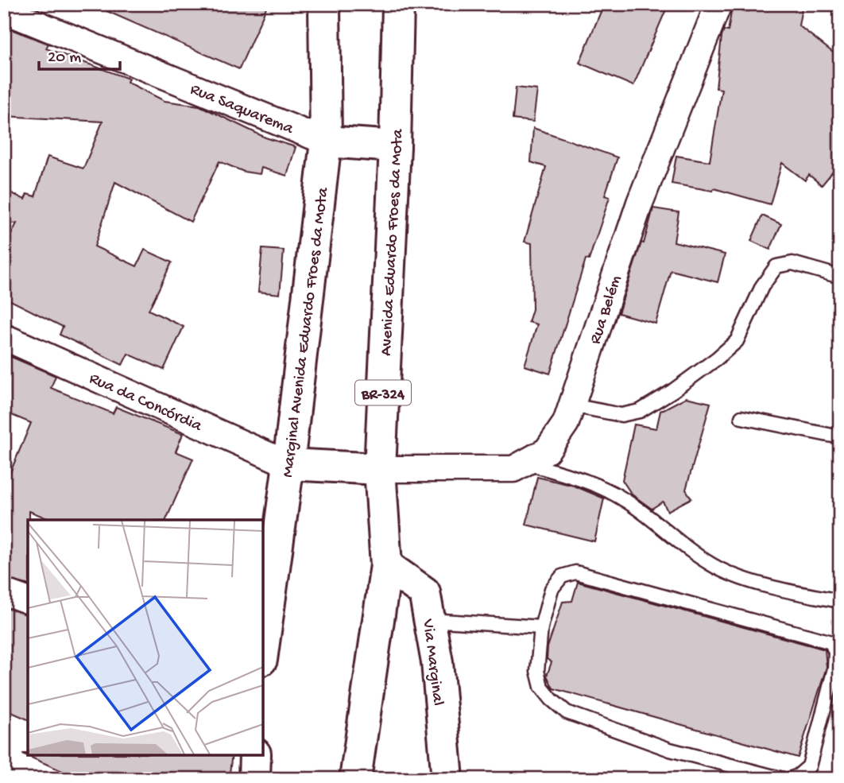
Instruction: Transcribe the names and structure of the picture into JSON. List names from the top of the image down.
{
  "streets": {
    "main road": [
      "Avenida Eduardo Froes da Mota",
      "Marginal Avenida Eduardo Froes da Mota",
      "BR-324",
      "Via Marginal"
    ],
    "street": ["Rua Saquarema", "Rua Belém", "Rua da Concórdia"]
  },
  "crossings": [
    ["Rua Saquarema", "Marginal Avenida Eduardo Froes da Mota"],
    ["Avenida Eduardo Froes da Mota", "Rua Belém"],
    ["Avenida Eduardo Froes da Mota", "Via Marginal"],
    ["Marginal Avenida Eduardo Froes da Mota", "Rua da Concórdia"]
  ],
  "scale_bar": "20 m"
}
